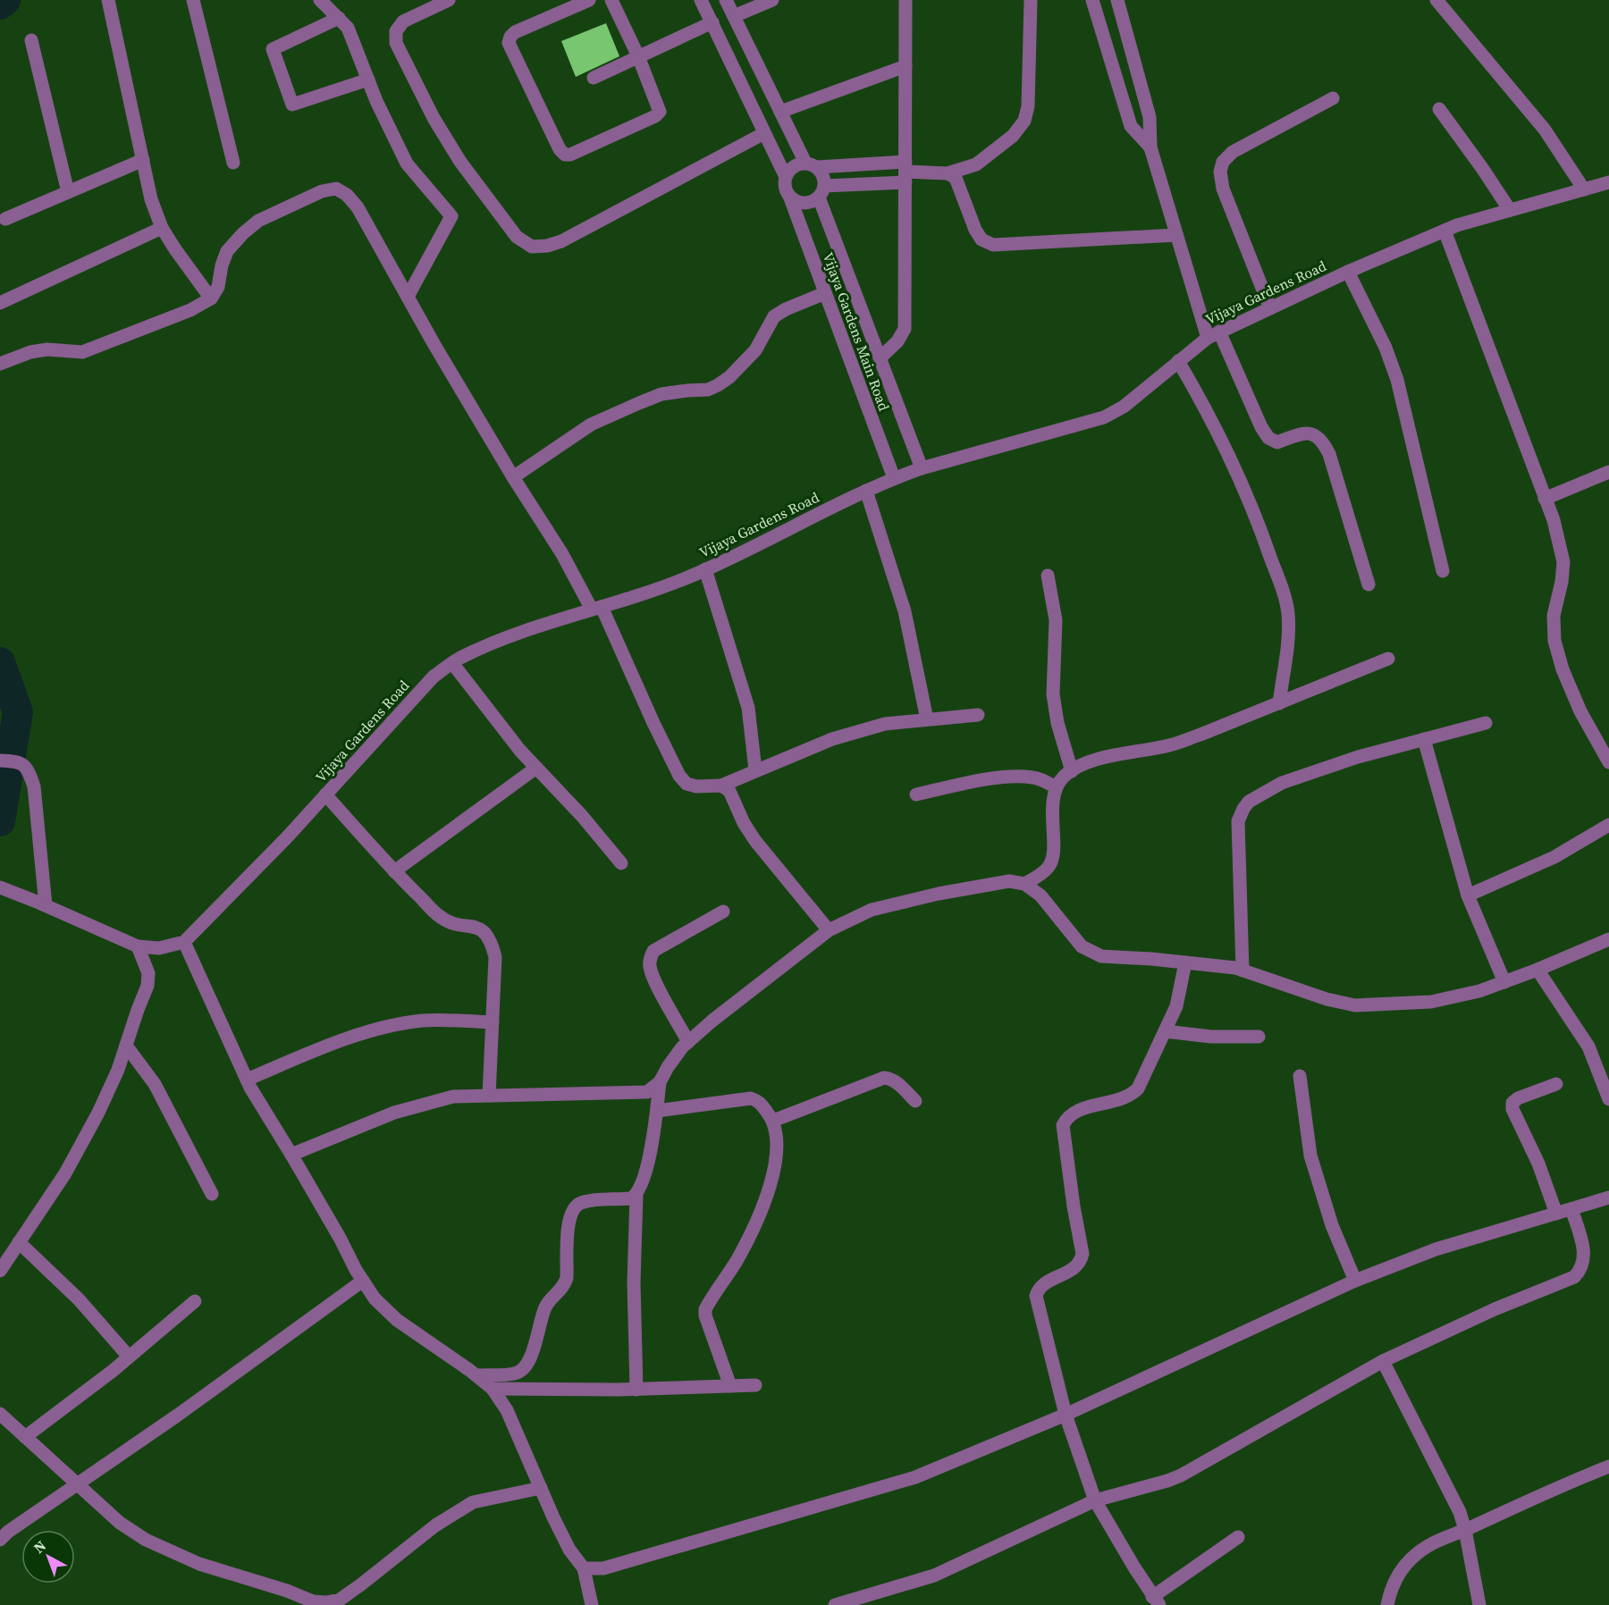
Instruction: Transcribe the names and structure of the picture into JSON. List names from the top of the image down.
{
  "streets": {
    "street": ["Vijaya Gardens Road", "Vijaya Gardens Main Road"]
  },
  "crossings": [
    ["Vijaya Gardens Road", "Vijaya Gardens Main Road"]
  ],
  "north": "top left"
}
